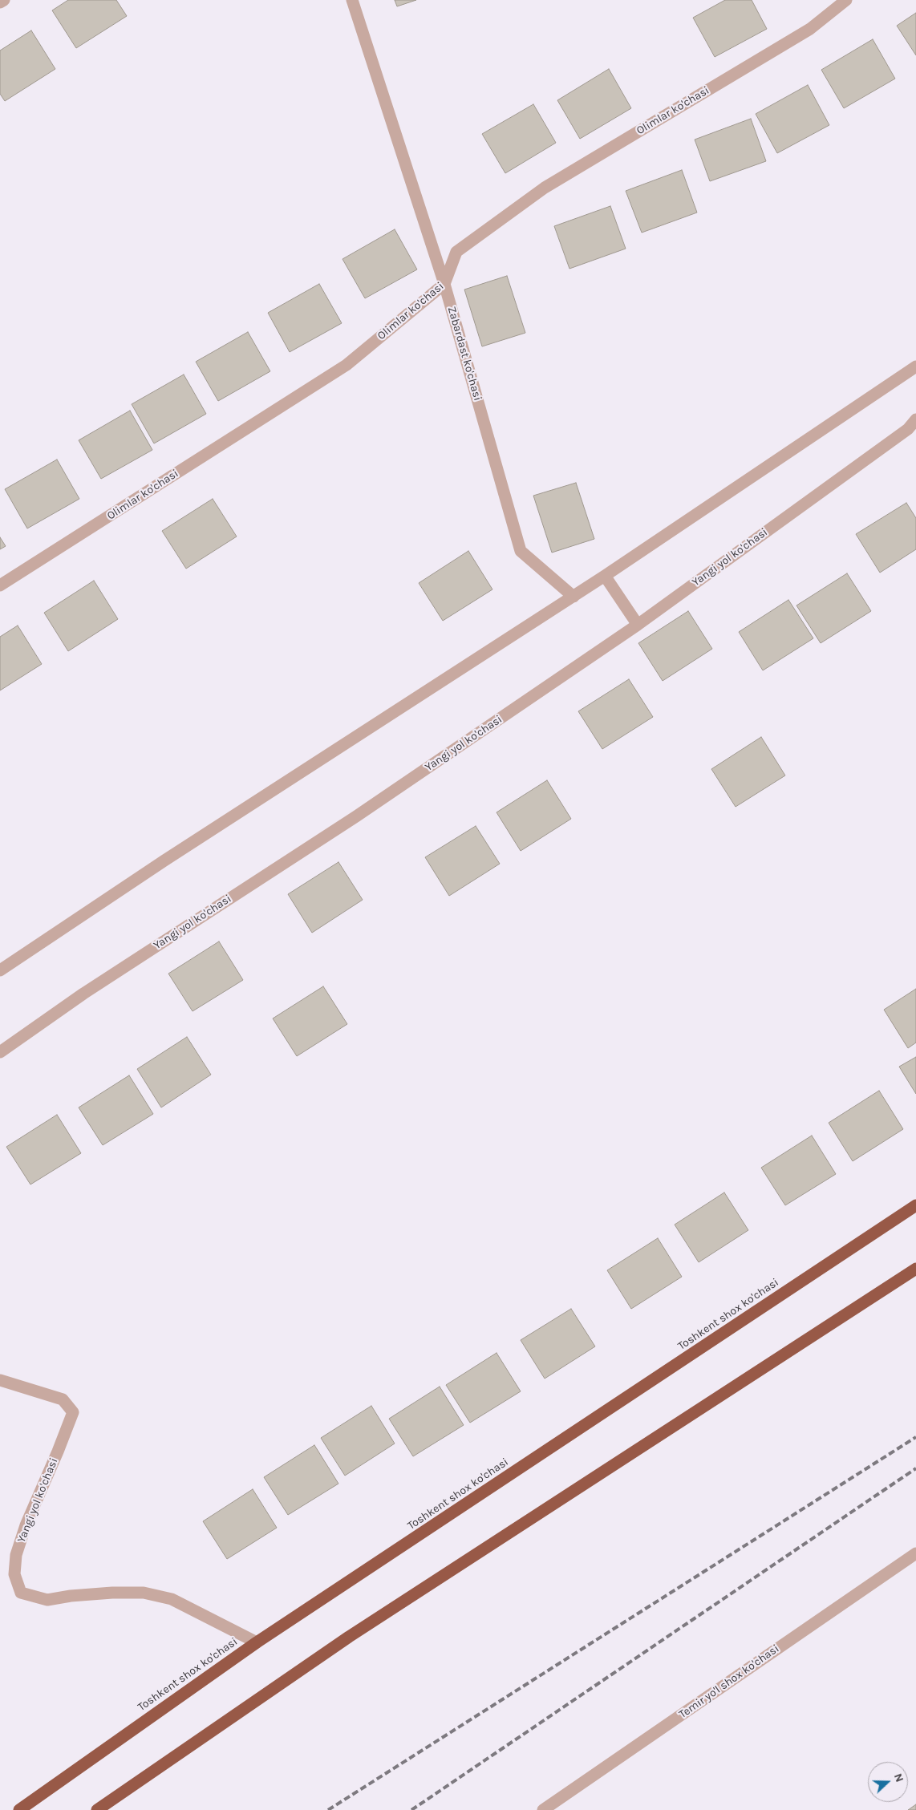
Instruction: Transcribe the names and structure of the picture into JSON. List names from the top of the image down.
{
  "streets": {
    "highway": ["Toshkent shox ko'chasi"],
    "street": [
      "Olimlar ko'chasi",
      "Zabardast ko'chasi",
      "Yangi yol ko'chasi",
      "Temir yo'l shox ko'chasi"
    ]
  },
  "crossings": [
    ["Olimlar ko'chasi", "Zabardast ko'chasi"],
    ["Yangi yol ko'chasi", "Toshkent shox ko'chasi"]
  ],
  "north": "right"
}
